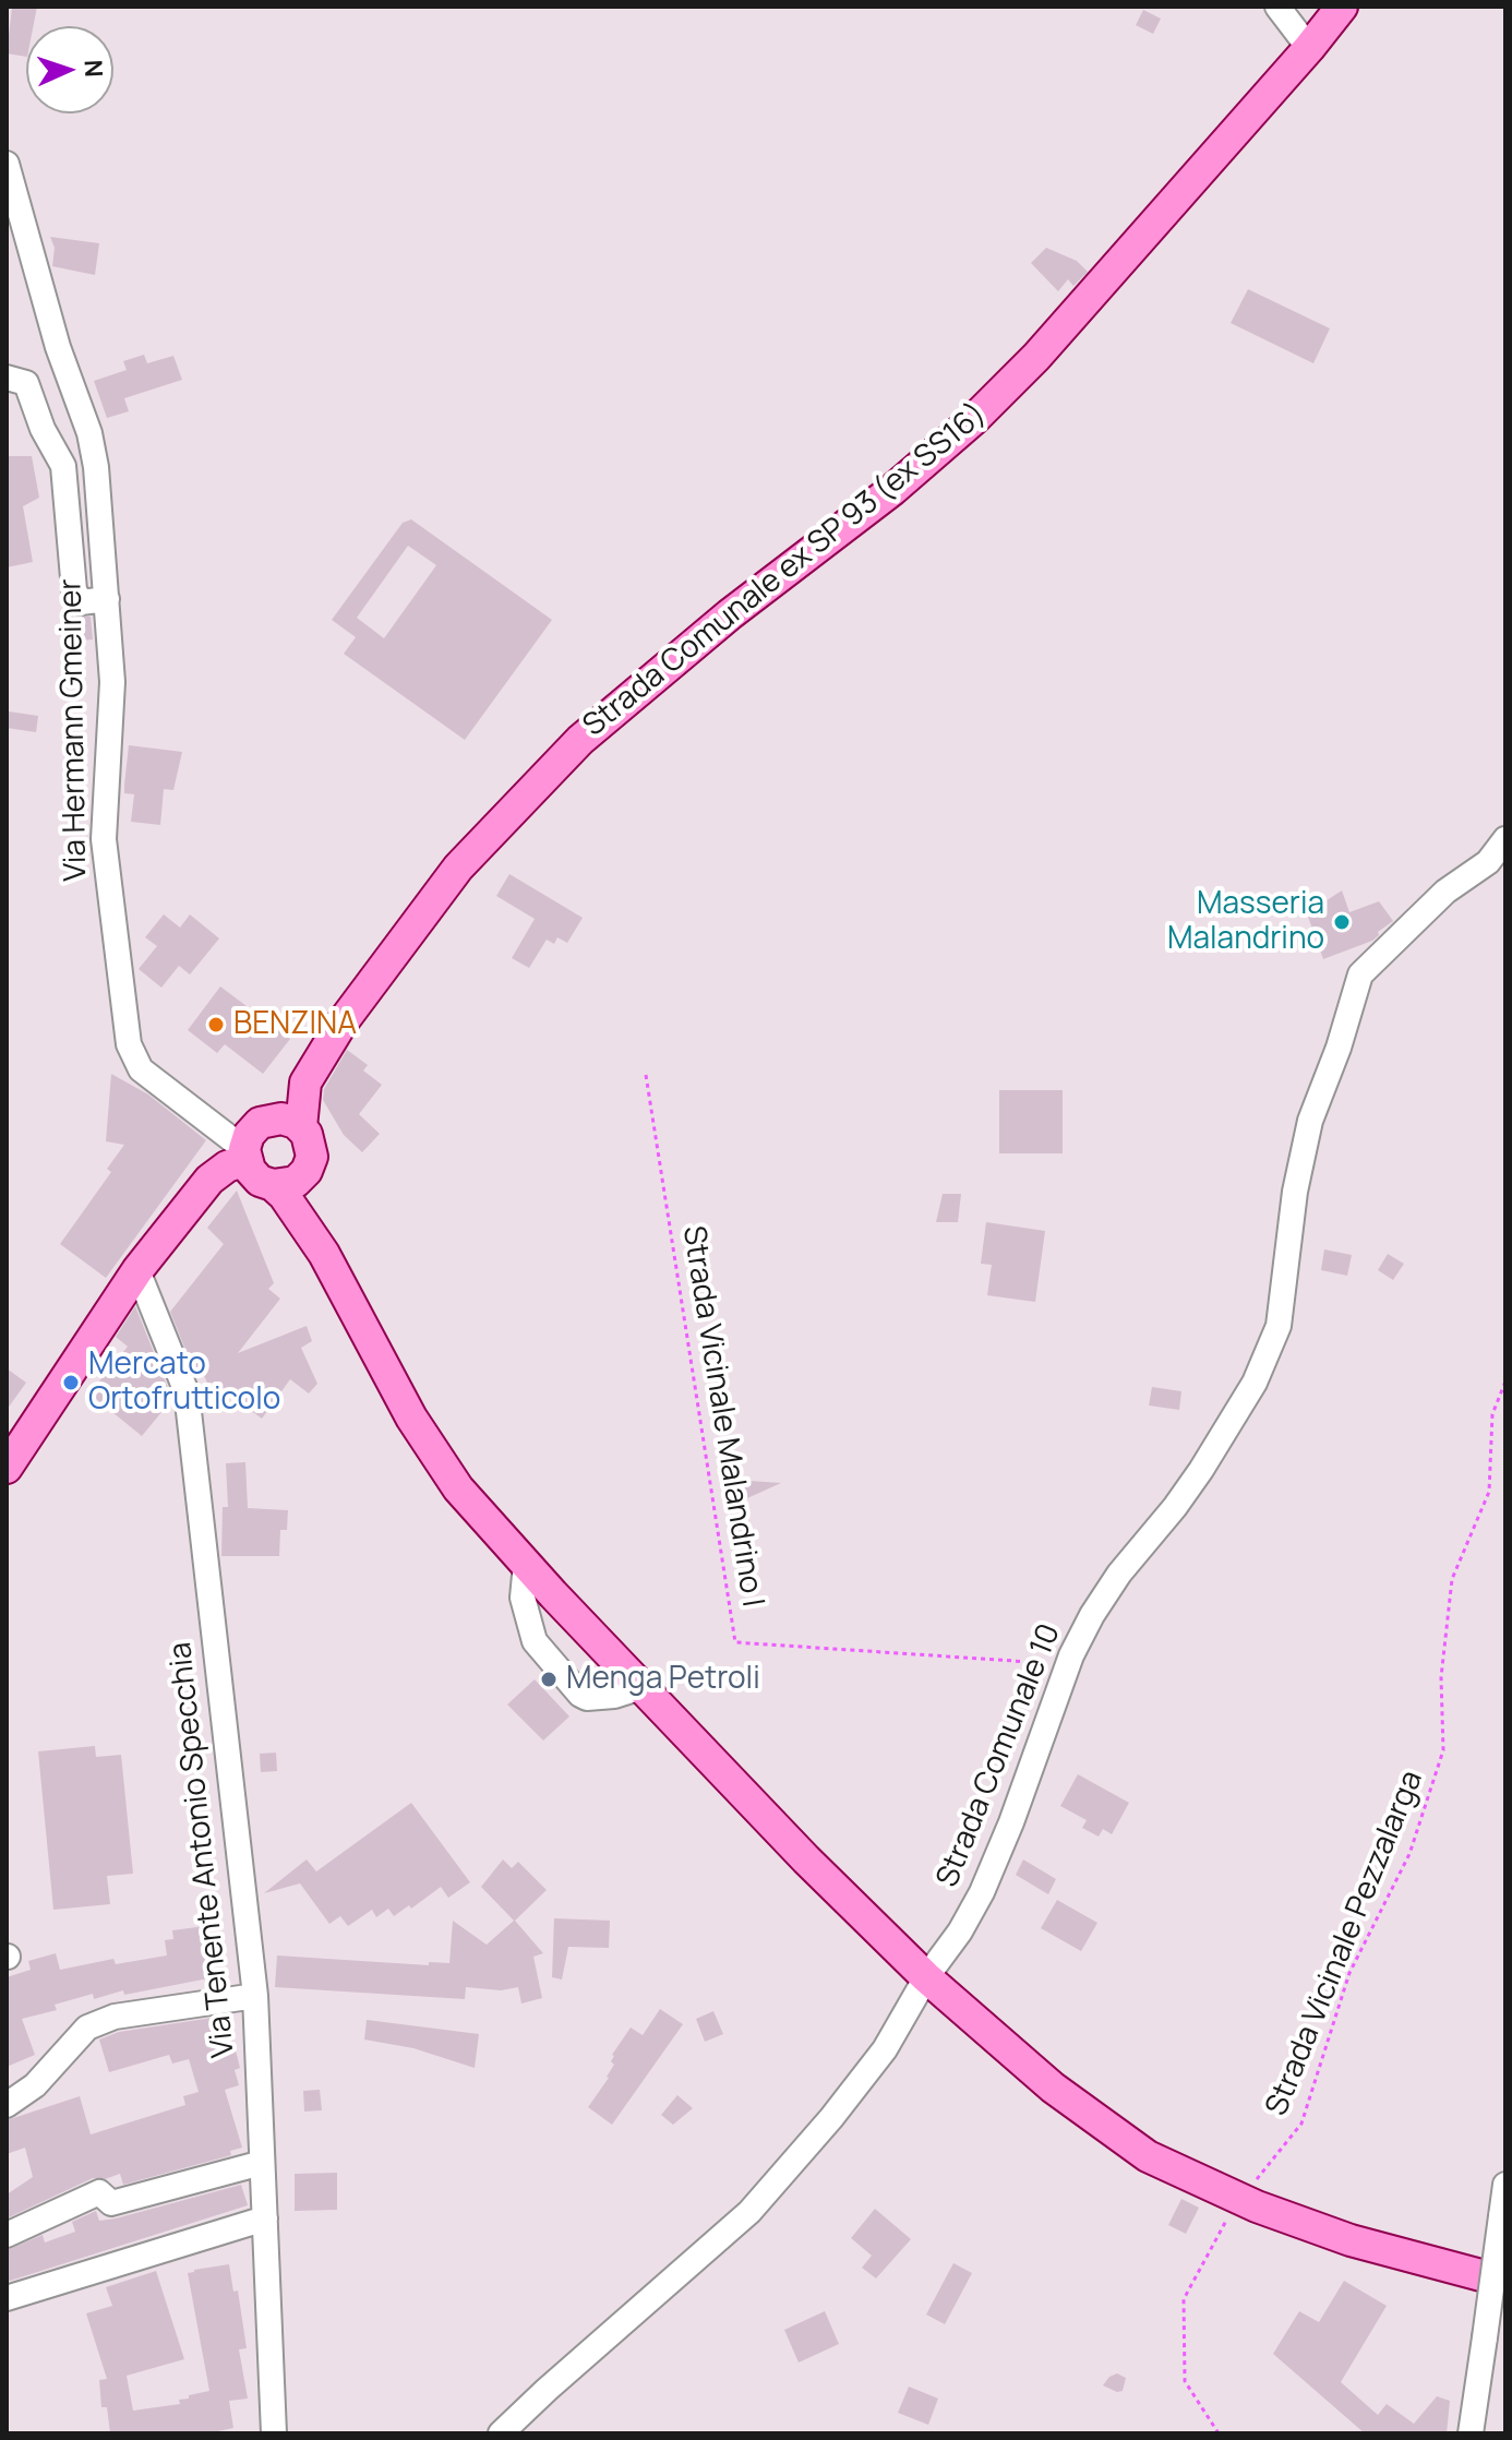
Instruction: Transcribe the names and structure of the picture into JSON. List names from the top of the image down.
{
  "streets": {
    "main road": ["Strada Comunale ex SP 93 (ex SS16)"],
    "street": ["Via Hermann Gmeiner", "Strada Comunale 10", "Via Tenente Antonio Specchia"],
    "path": ["Strada Vicinale Malandrino I", "Strada Vicinale Pezzalarga"]
  },
  "crossings": [
    ["Strada Comunale ex SP 93 (ex SS16)", "Via Hermann Gmeiner"],
    ["Strada Vicinale Malandrino I", "Strada Comunale 10"]
  ],
  "places": [
    "Masseria Malandrino",
    "BENZINA",
    "Mercato Ortofrutticolo",
    "Menga Petroli"
  ],
  "north": "right"
}
